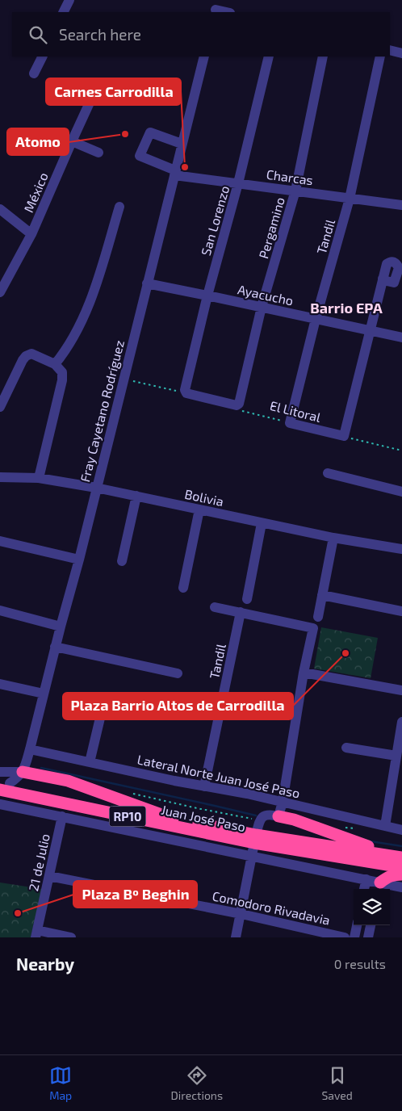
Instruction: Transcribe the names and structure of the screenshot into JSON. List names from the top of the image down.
{
  "streets": {
    "highway": ["RP10", "Juan José Paso"],
    "street": [
      "Charcas",
      "México",
      "San Lorenzo",
      "Pergamino",
      "Tandil",
      "Ayacucho",
      "Fray Cayetano Rodríguez",
      "El Litoral",
      "Bolivia",
      "Lateral Norte Juan José Paso",
      "21 de Julio",
      "Comodoro Rivadavia"
    ]
  },
  "crossings": [
    ["Charcas", "San Lorenzo"],
    ["Charcas", "Pergamino"],
    ["Charcas", "Tandil"],
    ["Charcas", "Fray Cayetano Rodríguez"],
    ["San Lorenzo", "Ayacucho"],
    ["Pergamino", "Ayacucho"],
    ["Pergamino", "El Litoral"],
    ["Tandil", "Ayacucho"],
    ["Tandil", "El Litoral"],
    ["Tandil", "Lateral Norte Juan José Paso"],
    ["Ayacucho", "Fray Cayetano Rodríguez"],
    ["Fray Cayetano Rodríguez", "Bolivia"],
    ["Fray Cayetano Rodríguez", "Lateral Norte Juan José Paso"],
    ["21 de Julio", "Comodoro Rivadavia"]
  ],
  "districts": ["Barrio EPA"],
  "places": [
    "Atomo",
    "Carnes Carrodilla",
    "Plaza Barrio Altos de Carrodilla",
    "Plaza Bº Beghin"
  ],
  "page": {
    "search": "Search here",
    "heading": ["Nearby", "0 results"],
    "nav": ["Map", "Directions", "Saved"]
  }
}
